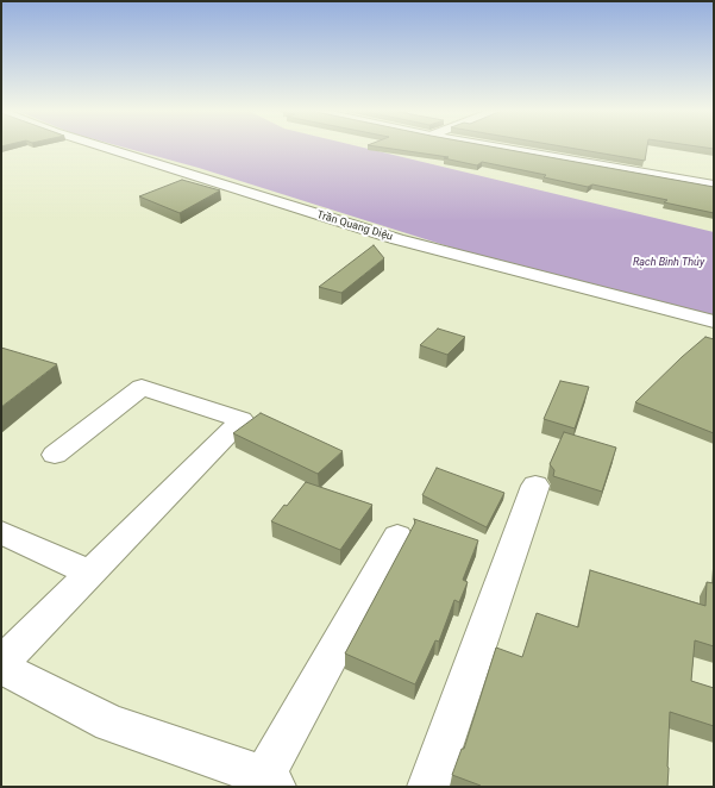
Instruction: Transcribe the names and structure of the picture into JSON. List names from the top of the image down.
{
  "streets": {
    "street": ["Trần Quang Diệu"]
  },
  "water": ["Rạch Bình Thủy"]
}
